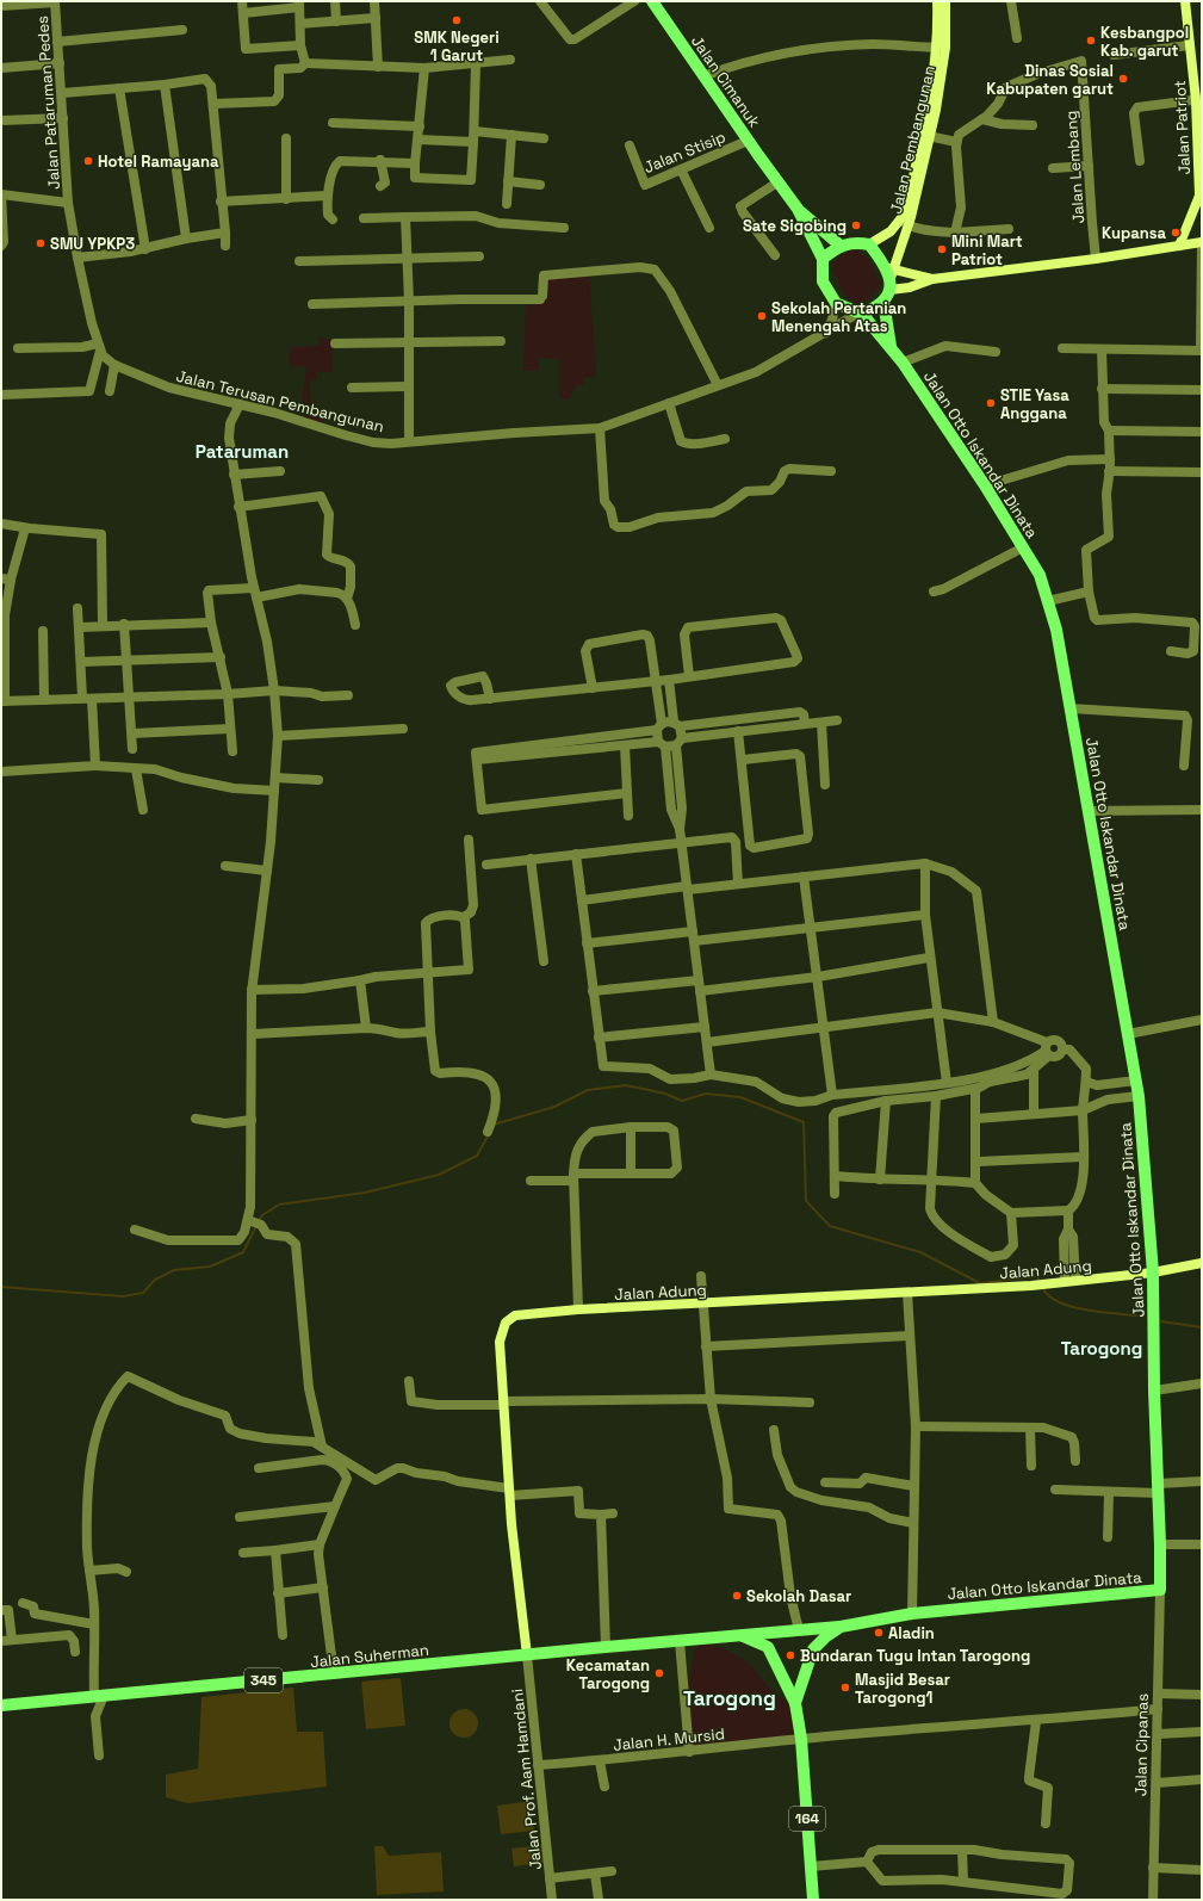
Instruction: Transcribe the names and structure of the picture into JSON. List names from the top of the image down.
{
  "streets": {
    "main road": [
      "Jalan Cimanuk",
      "Jalan Patriot",
      "Jalan Pembangunan",
      "Jalan Otto Iskandar Dinata",
      "Jalan Adung",
      "Jalan Suherman",
      "345",
      "164"
    ],
    "street": [
      "Jalan Pataruman Pedes",
      "Jalan Stisip",
      "Jalan Lembang",
      "Jalan Terusan Pembangunan",
      "Jalan H. Mursid",
      "Jalan Cipanas",
      "Jalan Prof. Aam Hamdani"
    ]
  },
  "crossings": [
    ["Jalan Cimanuk", "Jalan Stisip"],
    ["Jalan Pembangunan", "Jalan Terusan Pembangunan"],
    ["Jalan Otto Iskandar Dinata", "Jalan Adung"],
    ["Jalan Otto Iskandar Dinata", "345"],
    ["Jalan Otto Iskandar Dinata", "Jalan H. Mursid"],
    ["Jalan Otto Iskandar Dinata", "Jalan Cipanas"],
    ["Jalan Adung", "Jalan Suherman"],
    ["Jalan Adung", "Jalan Prof. Aam Hamdani"],
    ["Jalan Suherman", "345"],
    ["Jalan Suherman", "Jalan Prof. Aam Hamdani"],
    ["Jalan H. Mursid", "Jalan Cipanas"],
    ["Jalan H. Mursid", "Jalan Prof. Aam Hamdani"]
  ],
  "districts": ["Pataruman", "Tarogong", "Tarogong"],
  "places": [
    "SMK Negeri 1 Garut",
    "Kesbangpol Kab. garut",
    "Dinas Sosial Kabupaten garut",
    "Hotel Ramayana",
    "Sate Sigobing",
    "Kupansa",
    "SMU YPKP3",
    "Mini Mart Patriot",
    "Sekolah Pertanian Menengah Atas",
    "STIE Yasa Anggana",
    "Sekolah Dasar",
    "Aladin",
    "Bundaran Tugu Intan Tarogong",
    "Kecamatan Tarogong",
    "Masjid Besar Tarogong1"
  ]
}
